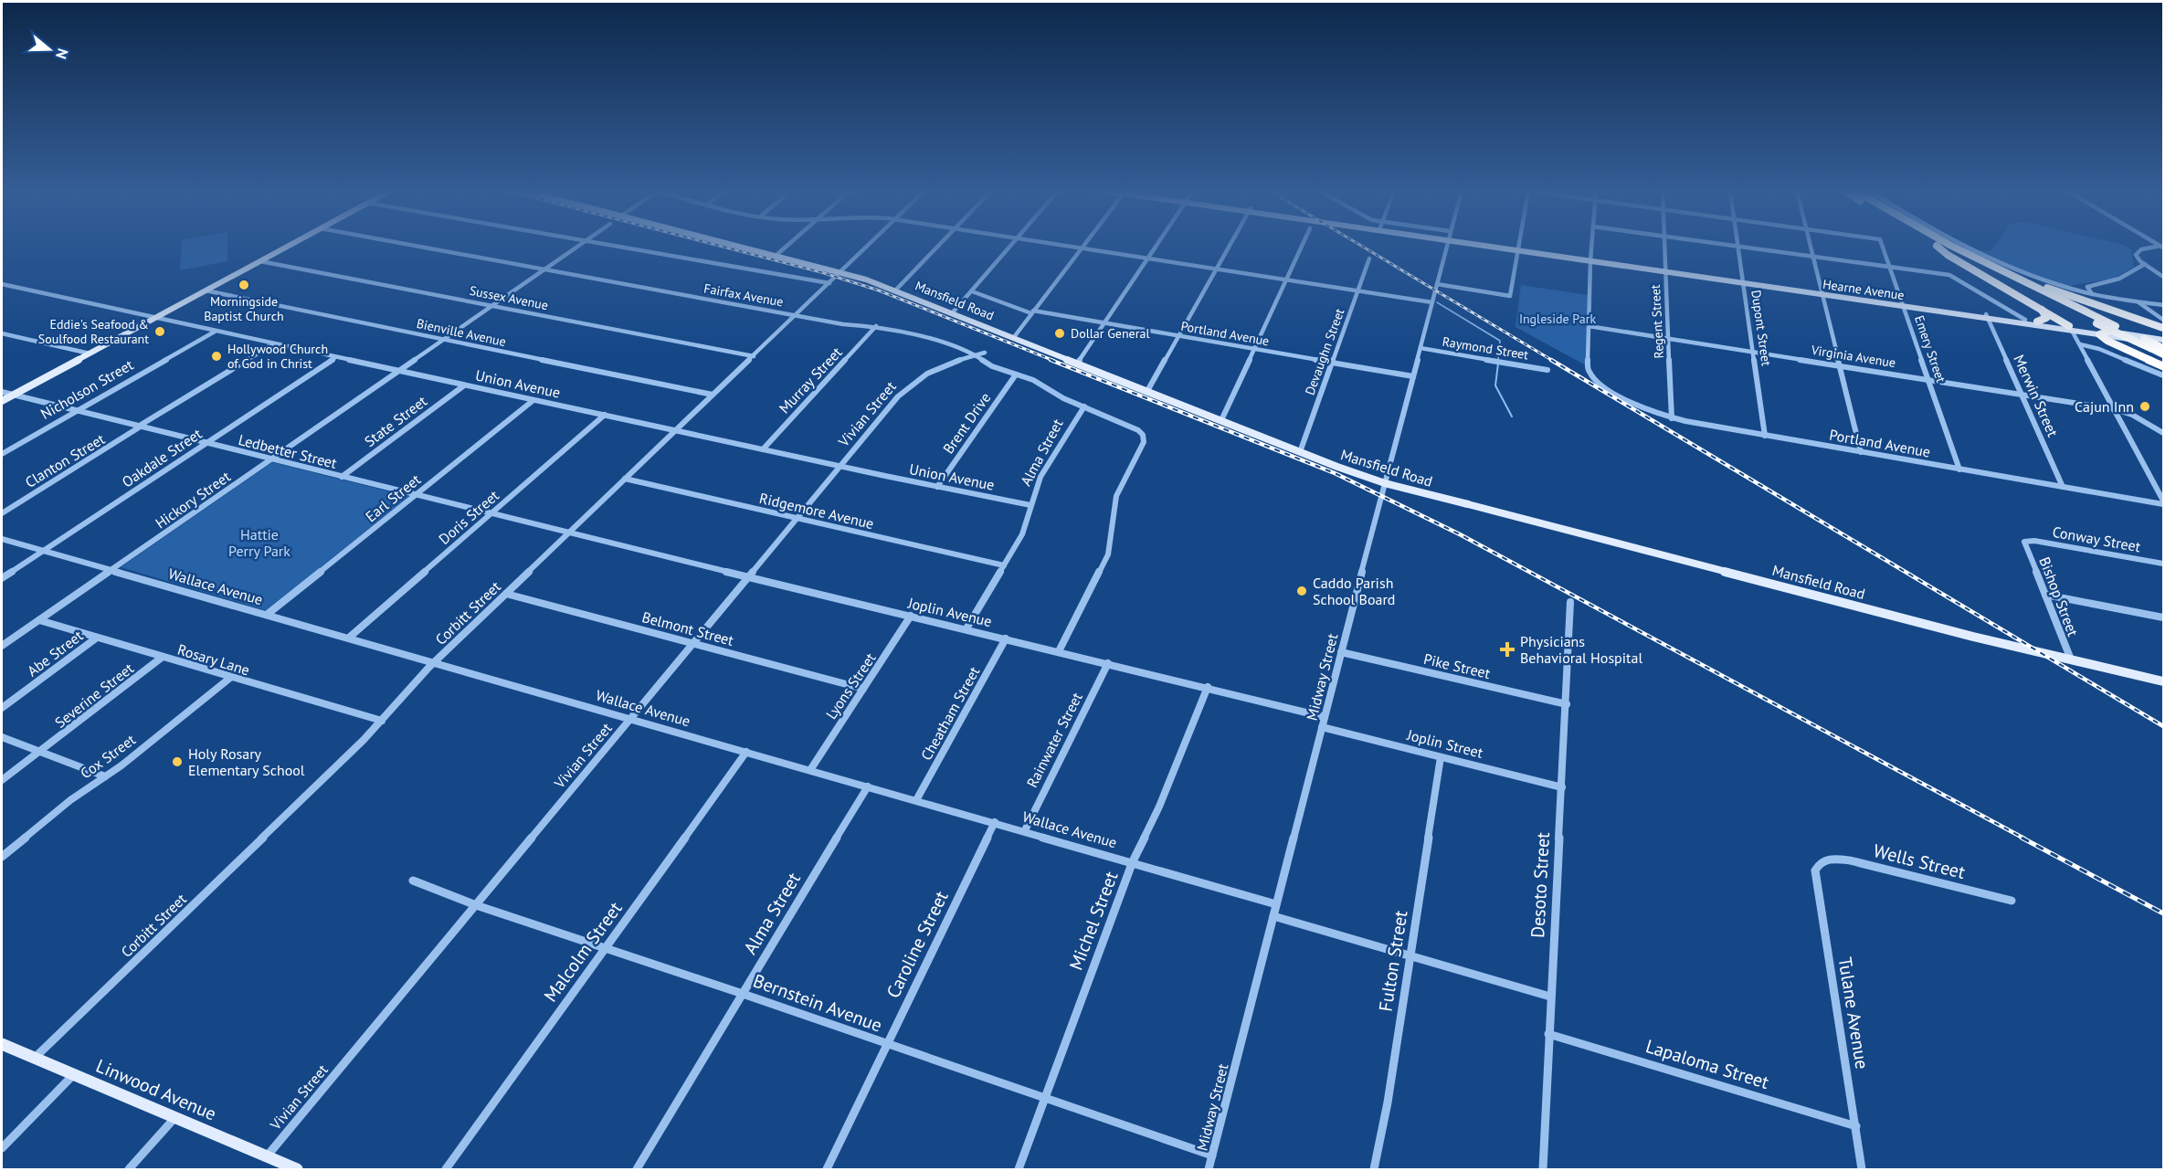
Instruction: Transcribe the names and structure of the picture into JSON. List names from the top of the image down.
{
  "streets": {
    "main road": ["Hearne Avenue", "Mansfield Road", "Linwood Avenue"],
    "street": [
      "Fairfax Avenue",
      "Sussex Avenue",
      "Regent Street",
      "Dupont Street",
      "Bienville Avenue",
      "Portland Avenue",
      "Raymond Street",
      "Emery Street",
      "Devaughn Street",
      "Virginia Avenue",
      "Murray Street",
      "Union Avenue",
      "Nicholson Street",
      "Merwin Street",
      "Vivian Street",
      "State Street",
      "Brent Drive",
      "Ledbetter Street",
      "Alma Street",
      "Oakdale Street",
      "Clanton Street",
      "Earl Street",
      "Hickory Street",
      "Ridgemore Avenue",
      "Doris Street",
      "Conway Street",
      "Wallace Avenue",
      "Bishop Street",
      "Joplin Avenue",
      "Corbitt Street",
      "Belmont Street",
      "Abe Street",
      "Rosary Lane",
      "Pike Street",
      "Midway Street",
      "Lyons Street",
      "Severine Street",
      "Cheatham Street",
      "Rainwater Street",
      "Joplin Street",
      "Cox Street",
      "Wells Street",
      "Desoto Street",
      "Michel Street",
      "Caroline Street",
      "Malcolm Street",
      "Fulton Street",
      "Bernstein Avenue",
      "Tulane Avenue",
      "Lapaloma Street"
    ]
  },
  "crossings": [
    ["Hearne Avenue", "Regent Street"],
    ["Hearne Avenue", "Dupont Street"],
    ["Hearne Avenue", "Emery Street"],
    ["Hearne Avenue", "Merwin Street"],
    ["Fairfax Avenue", "Murray Street"],
    ["Fairfax Avenue", "Vivian Street"],
    ["Fairfax Avenue", "Brent Drive"],
    ["Fairfax Avenue", "Alma Street"],
    ["Fairfax Avenue", "Hickory Street"],
    ["Fairfax Avenue", "Joplin Avenue"],
    ["Fairfax Avenue", "Corbitt Street"],
    ["Sussex Avenue", "Hickory Street"],
    ["Sussex Avenue", "Corbitt Street"],
    ["Mansfield Road", "Devaughn Street"],
    ["Mansfield Road", "Bishop Street"],
    ["Mansfield Road", "Corbitt Street"],
    ["Mansfield Road", "Midway Street"],
    ["Regent Street", "Portland Avenue"],
    ["Regent Street", "Virginia Avenue"],
    ["Dupont Street", "Portland Avenue"],
    ["Dupont Street", "Virginia Avenue"],
    ["Bienville Avenue", "Hickory Street"],
    ["Bienville Avenue", "Corbitt Street"],
    ["Portland Avenue", "Emery Street"],
    ["Portland Avenue", "Devaughn Street"],
    ["Portland Avenue", "Virginia Avenue"],
    ["Portland Avenue", "Merwin Street"],
    ["Portland Avenue", "Midway Street"],
    ["Raymond Street", "Midway Street"],
    ["Emery Street", "Virginia Avenue"],
    ["Virginia Avenue", "Merwin Street"],
    ["Murray Street", "Union Avenue"],
    ["Union Avenue", "Nicholson Street"],
    ["Union Avenue", "Vivian Street"],
    ["Union Avenue", "State Street"],
    ["Union Avenue", "Brent Drive"],
    ["Union Avenue", "Alma Street"],
    ["Union Avenue", "Oakdale Street"],
    ["Union Avenue", "Clanton Street"],
    ["Union Avenue", "Earl Street"],
    ["Union Avenue", "Hickory Street"],
    ["Union Avenue", "Doris Street"],
    ["Union Avenue", "Corbitt Street"],
    ["Nicholson Street", "Ledbetter Street"],
    ["Vivian Street", "Ridgemore Avenue"],
    ["Vivian Street", "Wallace Avenue"],
    ["Vivian Street", "Joplin Avenue"],
    ["Vivian Street", "Belmont Street"],
    ["Vivian Street", "Bernstein Avenue"],
    ["Vivian Street", "Linwood Avenue"],
    ["State Street", "Ledbetter Street"],
    ["Ledbetter Street", "Oakdale Street"],
    ["Ledbetter Street", "Clanton Street"],
    ["Ledbetter Street", "Earl Street"],
    ["Ledbetter Street", "Hickory Street"],
    ["Ledbetter Street", "Doris Street"],
    ["Ledbetter Street", "Joplin Avenue"],
    ["Ledbetter Street", "Corbitt Street"],
    ["Alma Street", "Ridgemore Avenue"],
    ["Alma Street", "Wallace Avenue"],
    ["Alma Street", "Joplin Avenue"],
    ["Alma Street", "Bernstein Avenue"],
    ["Oakdale Street", "Wallace Avenue"],
    ["Earl Street", "Wallace Avenue"],
    ["Hickory Street", "Wallace Avenue"],
    ["Hickory Street", "Rosary Lane"],
    ["Ridgemore Avenue", "Corbitt Street"],
    ["Doris Street", "Wallace Avenue"],
    ["Conway Street", "Bishop Street"],
    ["Wallace Avenue", "Corbitt Street"],
    ["Wallace Avenue", "Midway Street"],
    ["Wallace Avenue", "Lyons Street"],
    ["Wallace Avenue", "Cheatham Street"],
    ["Wallace Avenue", "Rainwater Street"],
    ["Wallace Avenue", "Michel Street"],
    ["Wallace Avenue", "Caroline Street"],
    ["Wallace Avenue", "Malcolm Street"],
    ["Joplin Avenue", "Corbitt Street"],
    ["Joplin Avenue", "Midway Street"],
    ["Joplin Avenue", "Lyons Street"],
    ["Joplin Avenue", "Cheatham Street"],
    ["Joplin Avenue", "Rainwater Street"],
    ["Joplin Avenue", "Michel Street"],
    ["Corbitt Street", "Belmont Street"],
    ["Corbitt Street", "Rosary Lane"],
    ["Corbitt Street", "Linwood Avenue"],
    ["Belmont Street", "Lyons Street"],
    ["Abe Street", "Rosary Lane"],
    ["Rosary Lane", "Severine Street"],
    ["Rosary Lane", "Cox Street"],
    ["Pike Street", "Midway Street"],
    ["Pike Street", "Desoto Street"],
    ["Midway Street", "Joplin Street"],
    ["Midway Street", "Bernstein Avenue"],
    ["Joplin Street", "Desoto Street"],
    ["Joplin Street", "Fulton Street"],
    ["Wells Street", "Tulane Avenue"],
    ["Desoto Street", "Lapaloma Street"],
    ["Michel Street", "Bernstein Avenue"],
    ["Caroline Street", "Bernstein Avenue"],
    ["Malcolm Street", "Bernstein Avenue"],
    ["Tulane Avenue", "Lapaloma Street"]
  ],
  "parks": ["Ingleside Park", "Hattie Perry Park"],
  "places": {
    "other": [
      "Morningside Baptist Church",
      "Eddie's Seafood & Soulfood Restaurant",
      "Dollar General",
      "Hollywood Church of God in Christ",
      "Cajun Inn",
      "Caddo Parish School Board",
      "Holy Rosary Elementary School"
    ],
    "health": ["Physicians Behavioral Hospital"]
  },
  "north": "right"
}
